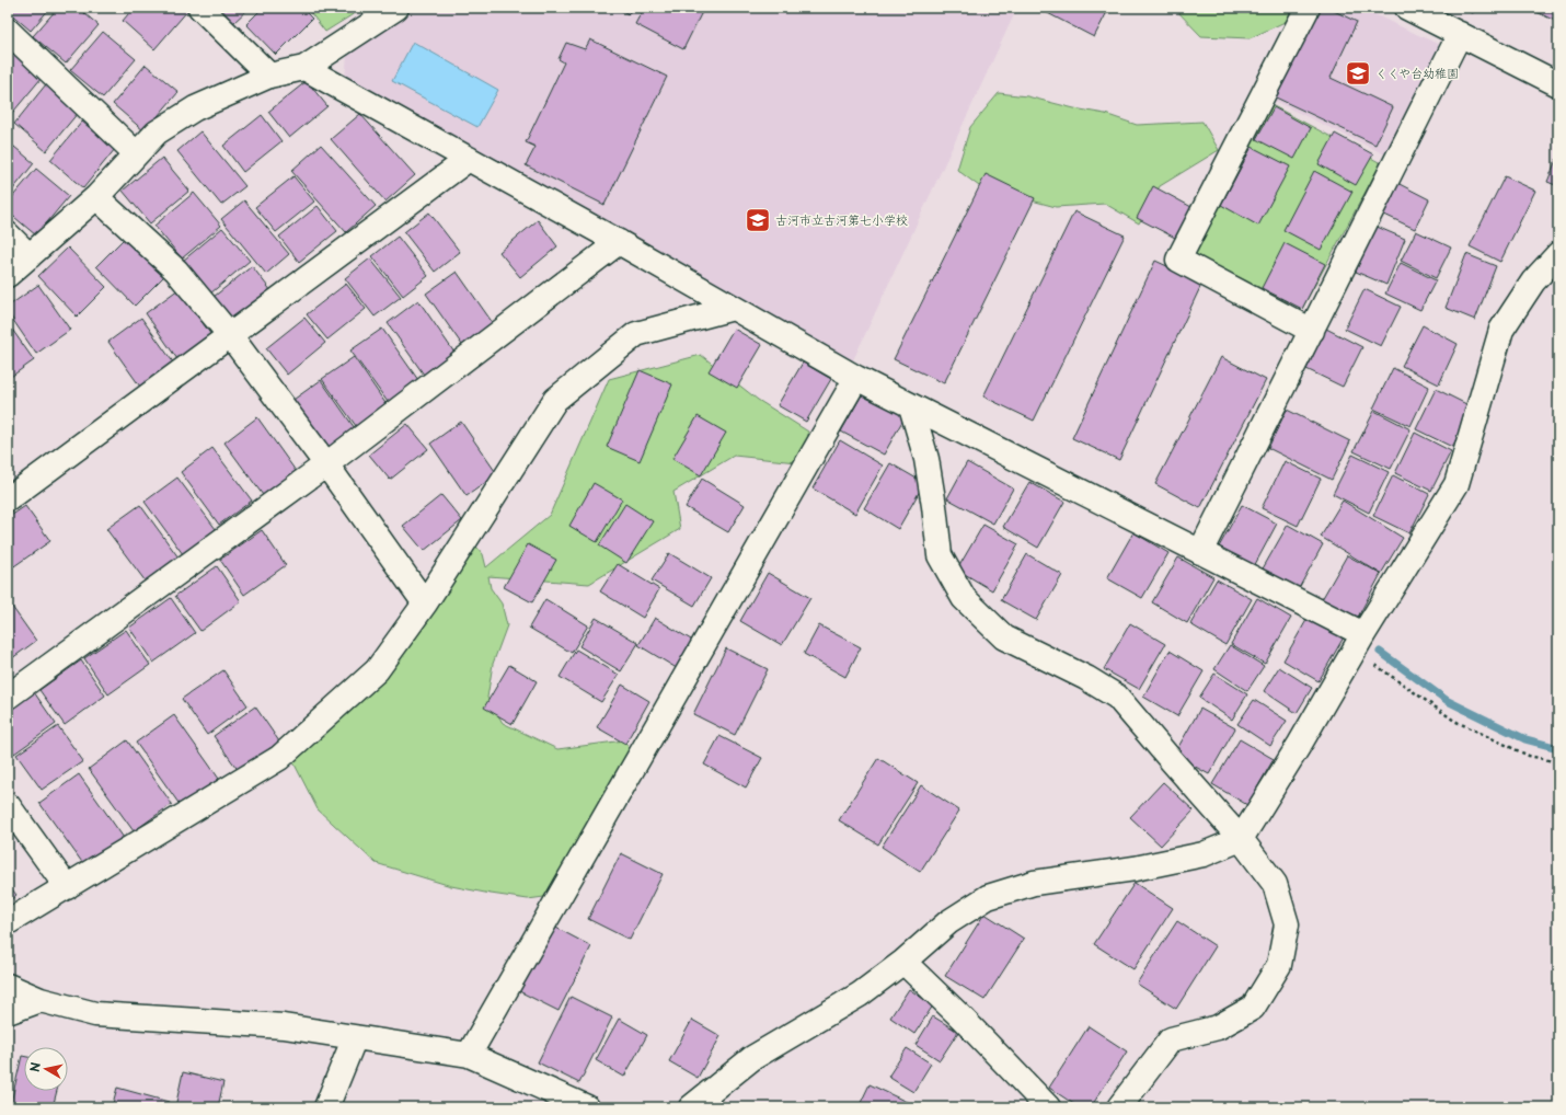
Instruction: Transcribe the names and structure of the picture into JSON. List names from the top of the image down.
{
  "places": {
    "school or university": ["くくや台幼稚園", "古河市立古河第七小学校"]
  },
  "north": "left"
}
